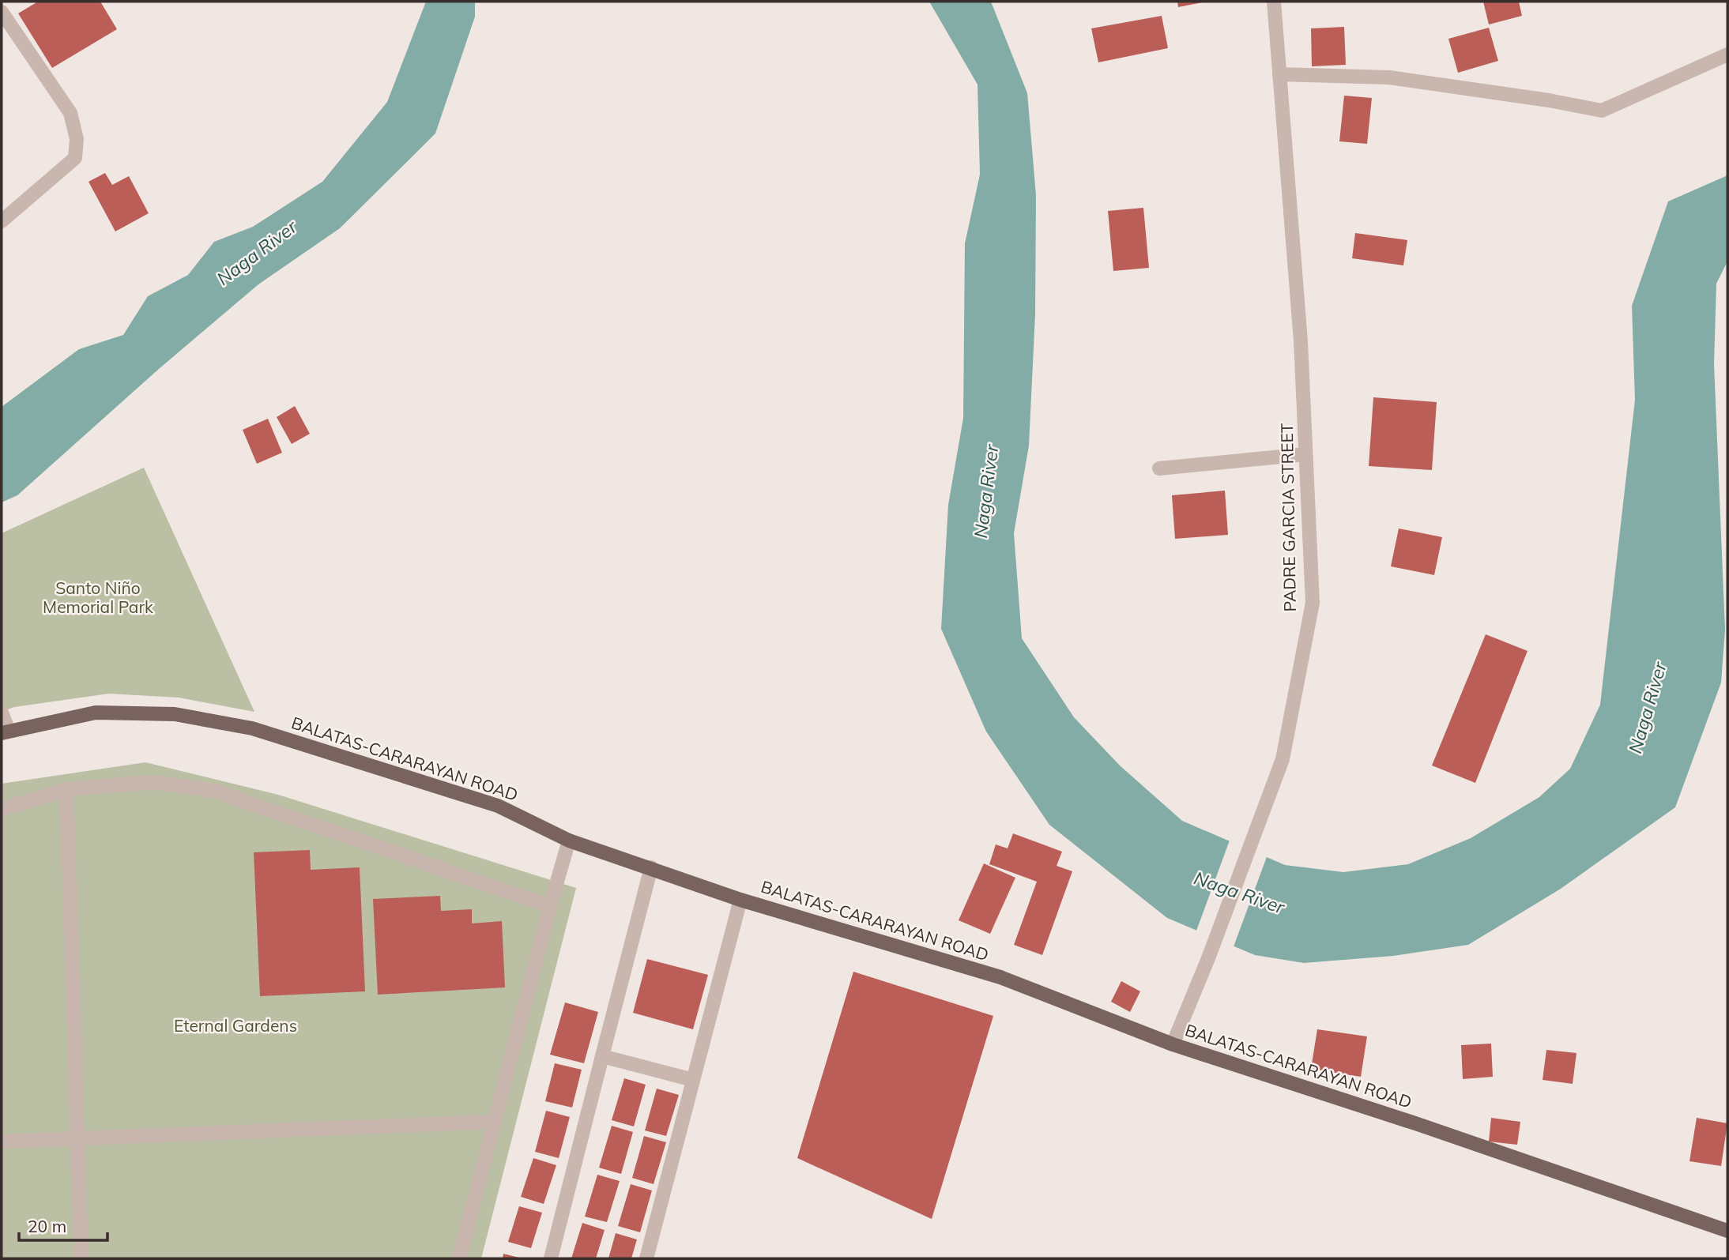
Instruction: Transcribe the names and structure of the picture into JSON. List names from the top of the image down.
{
  "streets": {
    "main road": ["BALATAS-CARARAYAN ROAD"],
    "street": ["PADRE GARCIA STREET"]
  },
  "crossings": [
    ["PADRE GARCIA STREET", "BALATAS-CARARAYAN ROAD"]
  ],
  "water": ["Naga River"],
  "parks": ["Santo Niño Memorial Park", "Eternal Gardens"],
  "scale_bar": "20 m"
}
